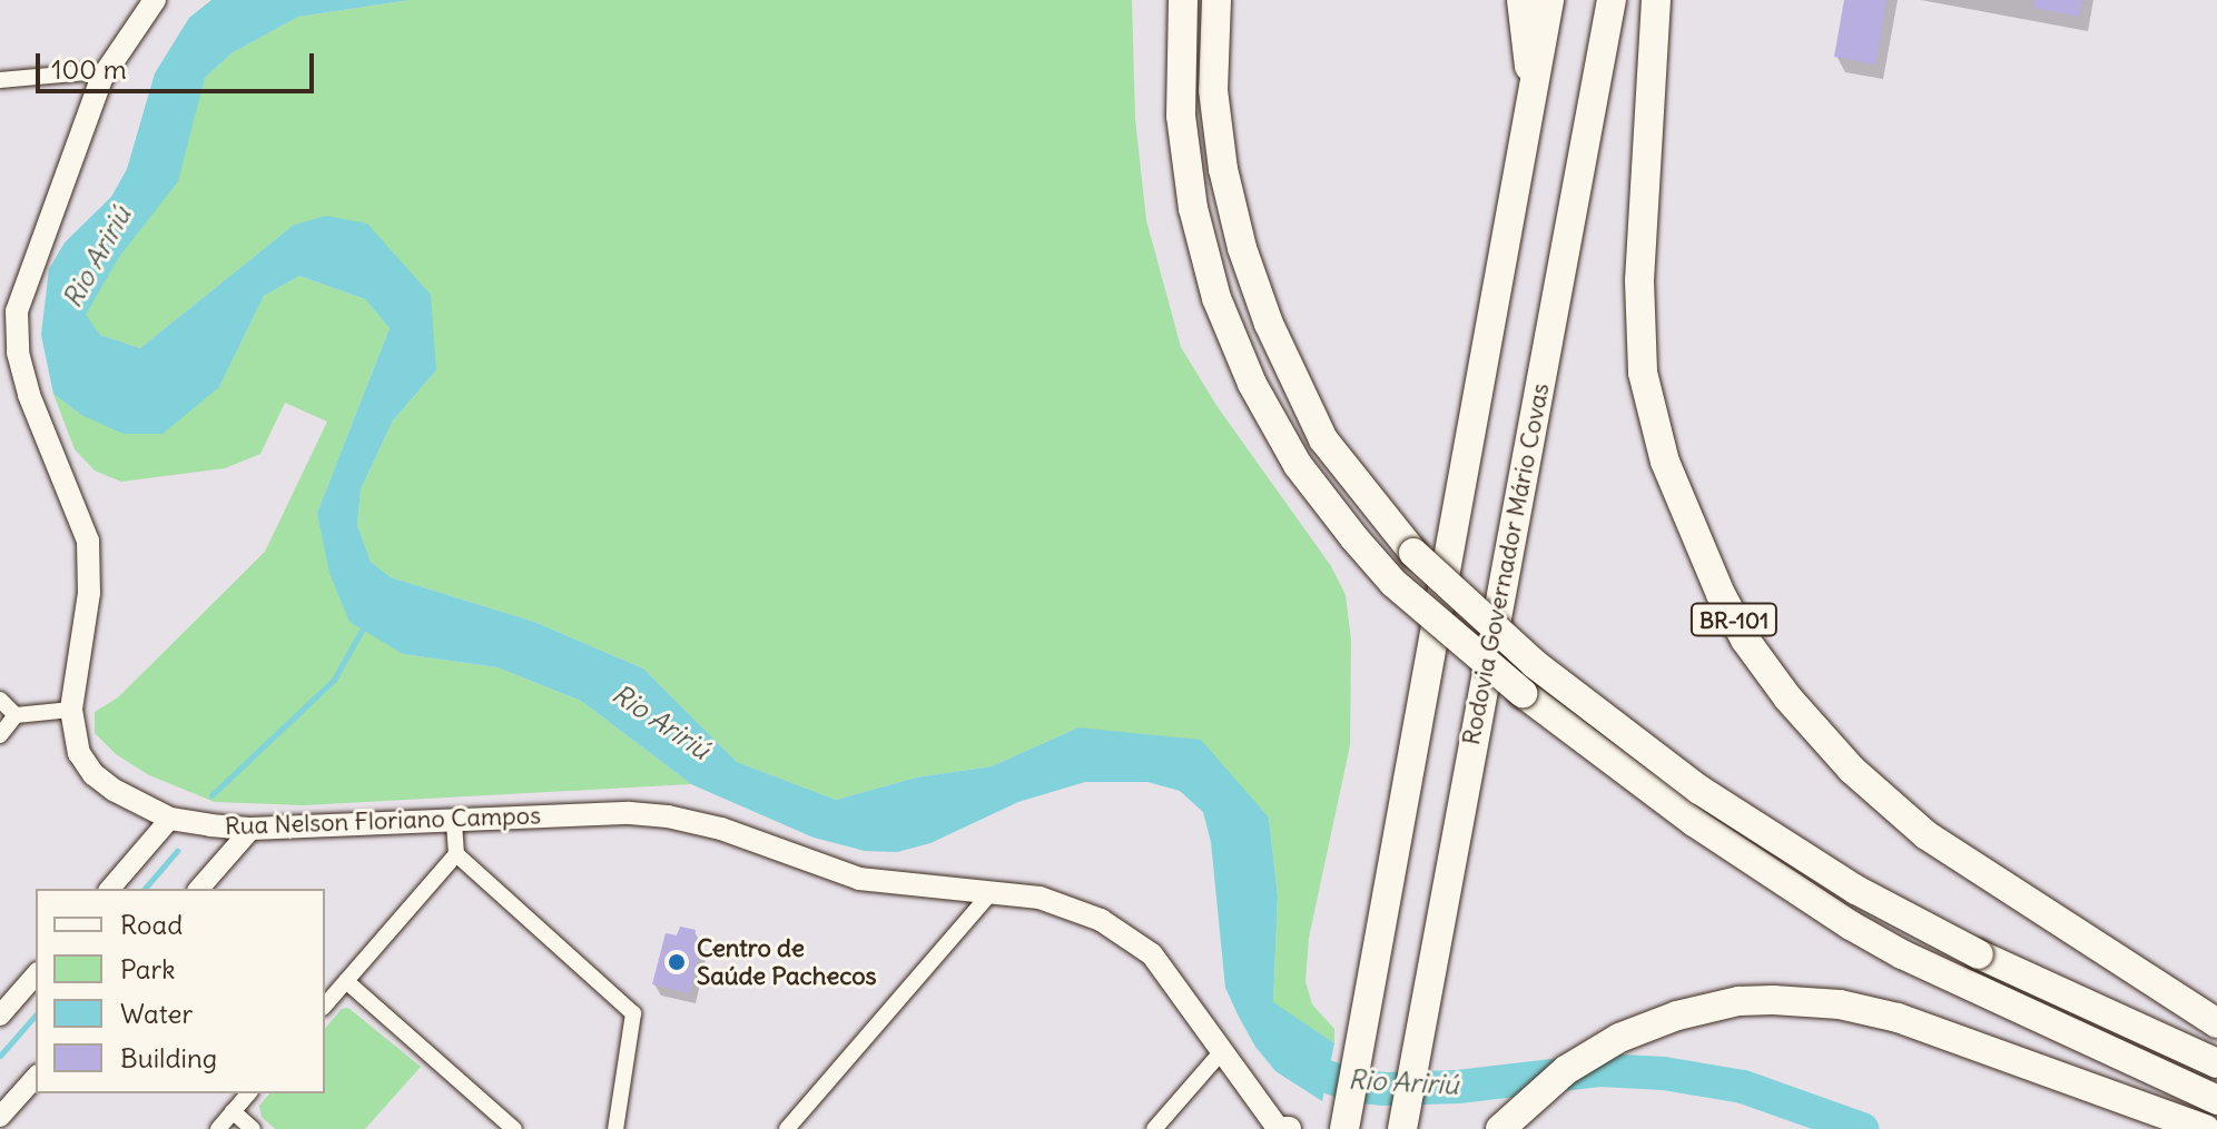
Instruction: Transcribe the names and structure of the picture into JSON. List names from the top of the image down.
{
  "streets": {
    "highway": ["Rodovia Governador Mário Covas", "BR-101"],
    "main road": ["Rua Nelson Floriano Campos"]
  },
  "water": ["Rio Aririú"],
  "places": ["Centro de Saúde Pachecos"],
  "legend": [
    "Road",
    "Park",
    "Water",
    "Building"
  ],
  "scale_bar": "100 m"
}
